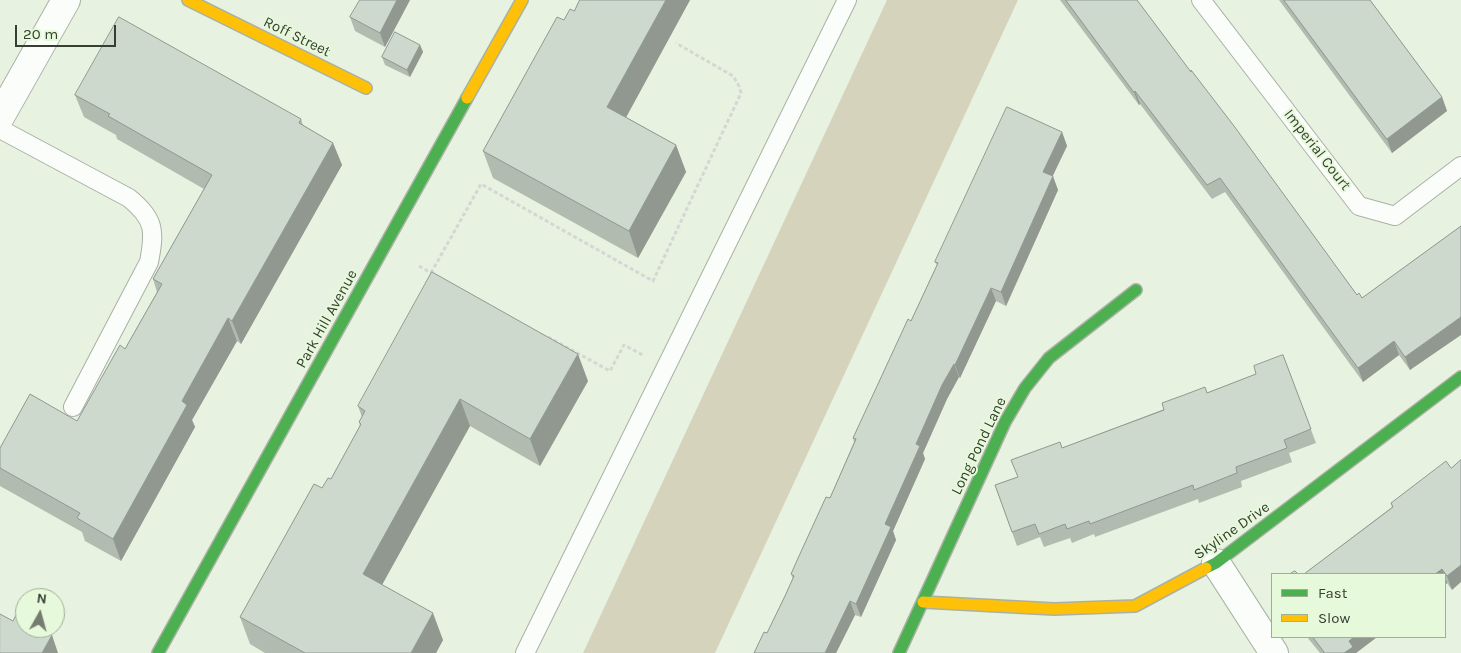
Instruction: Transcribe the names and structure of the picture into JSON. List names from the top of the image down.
{
  "streets": {
    "street": [
      "Roff Street",
      "Park Hill Avenue",
      "Long Pond Lane",
      "Skyline Drive"
    ],
    "lane": ["Imperial Court"]
  },
  "crossings": [
    ["Long Pond Lane", "Skyline Drive"]
  ],
  "legend": ["Fast", "Slow"],
  "scale_bar": "20 m",
  "north": "top"
}
